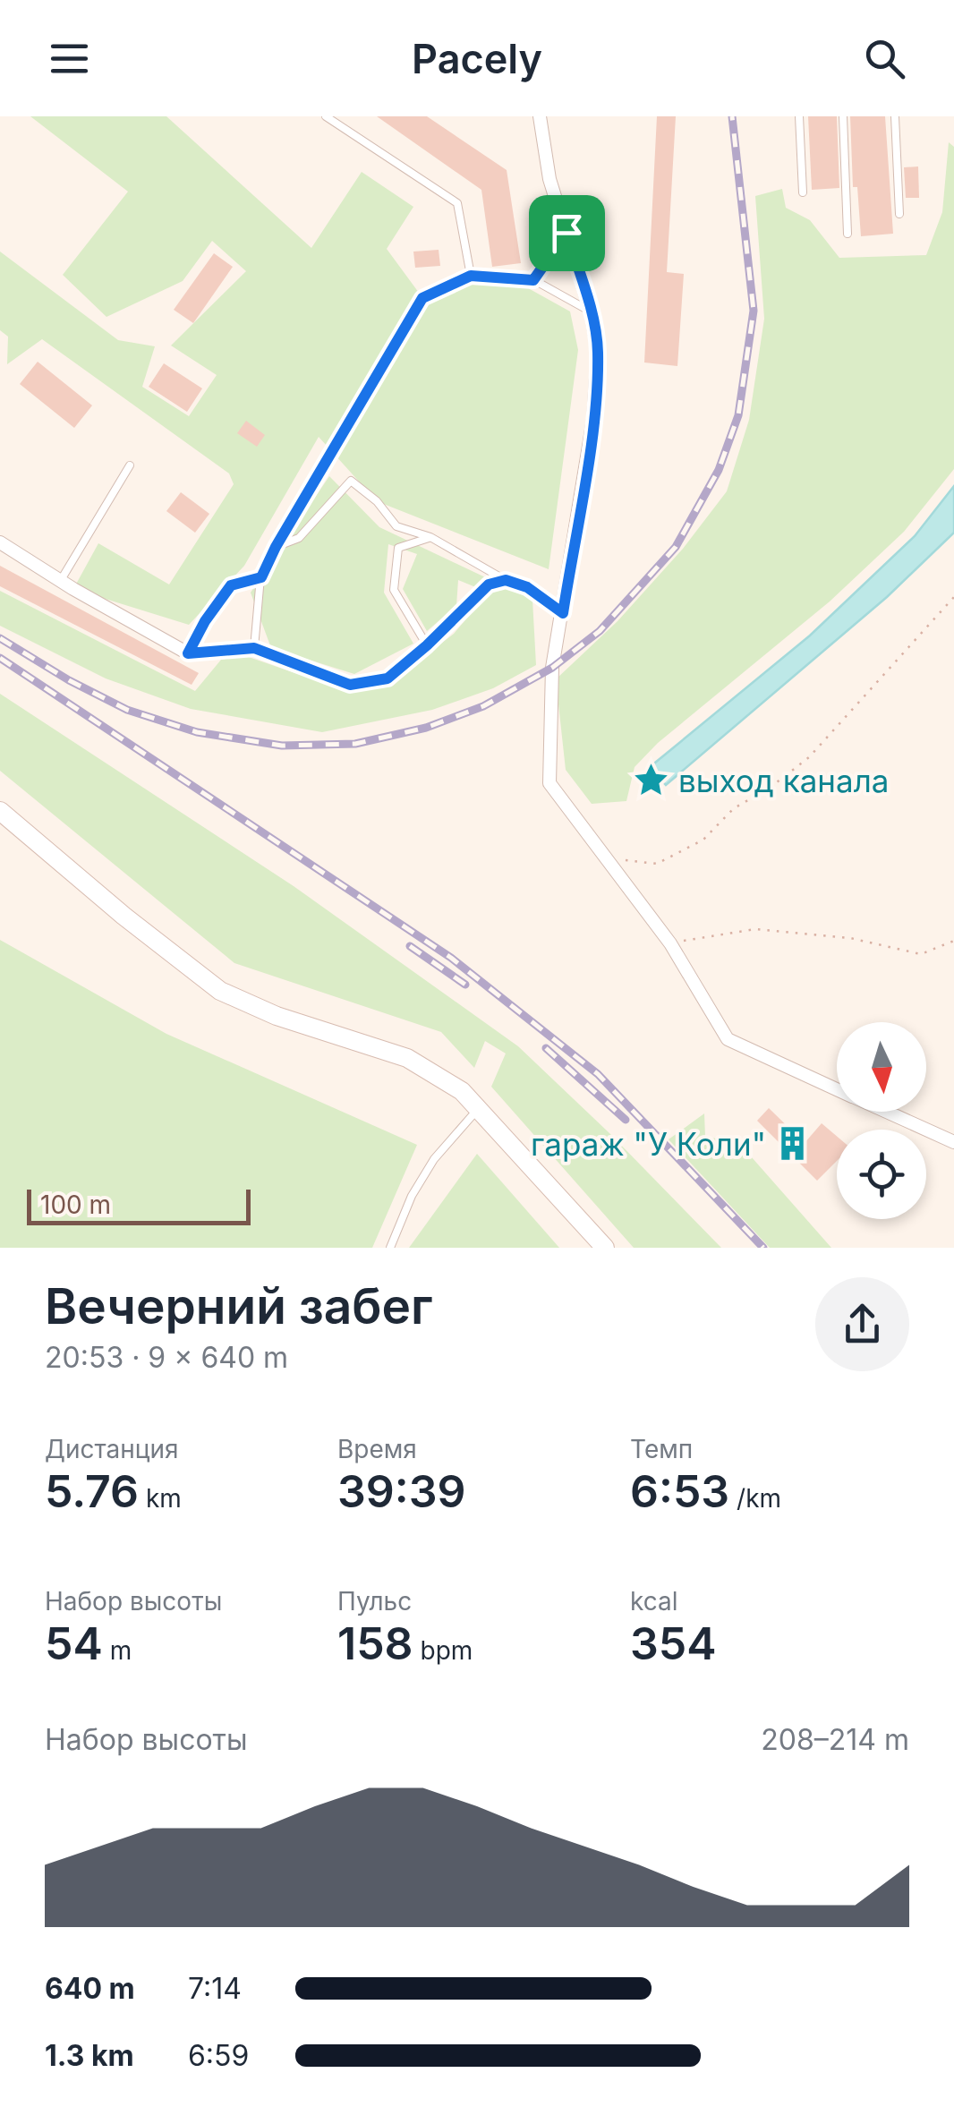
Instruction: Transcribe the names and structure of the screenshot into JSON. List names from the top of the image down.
{
  "places": {
    "place": ["выход канала"],
    "building": ["гараж \"У Коли\""]
  },
  "scale_bar": "100 m",
  "north": "bottom",
  "page": {
    "header": "Pacely",
    "scale": "100 m",
    "heading": ["Вечерний забег", "20:53 · 9 × 640 m"],
    "stats": [
      ["Дистанция", "5.76 km"],
      ["Время", "39:39"],
      ["Темп", "6:53 /km"],
      ["Набор высоты", "54 m"],
      ["Пульс", "158 bpm"],
      ["kcal", "354"]
    ],
    "chart": ["Набор высоты", "208–214 m"],
    "list": [
      {
        "name": "640 m",
        "note": "7:14"
      },
      {
        "name": "1.3 km",
        "note": "6:59"
      }
    ]
  }
}
